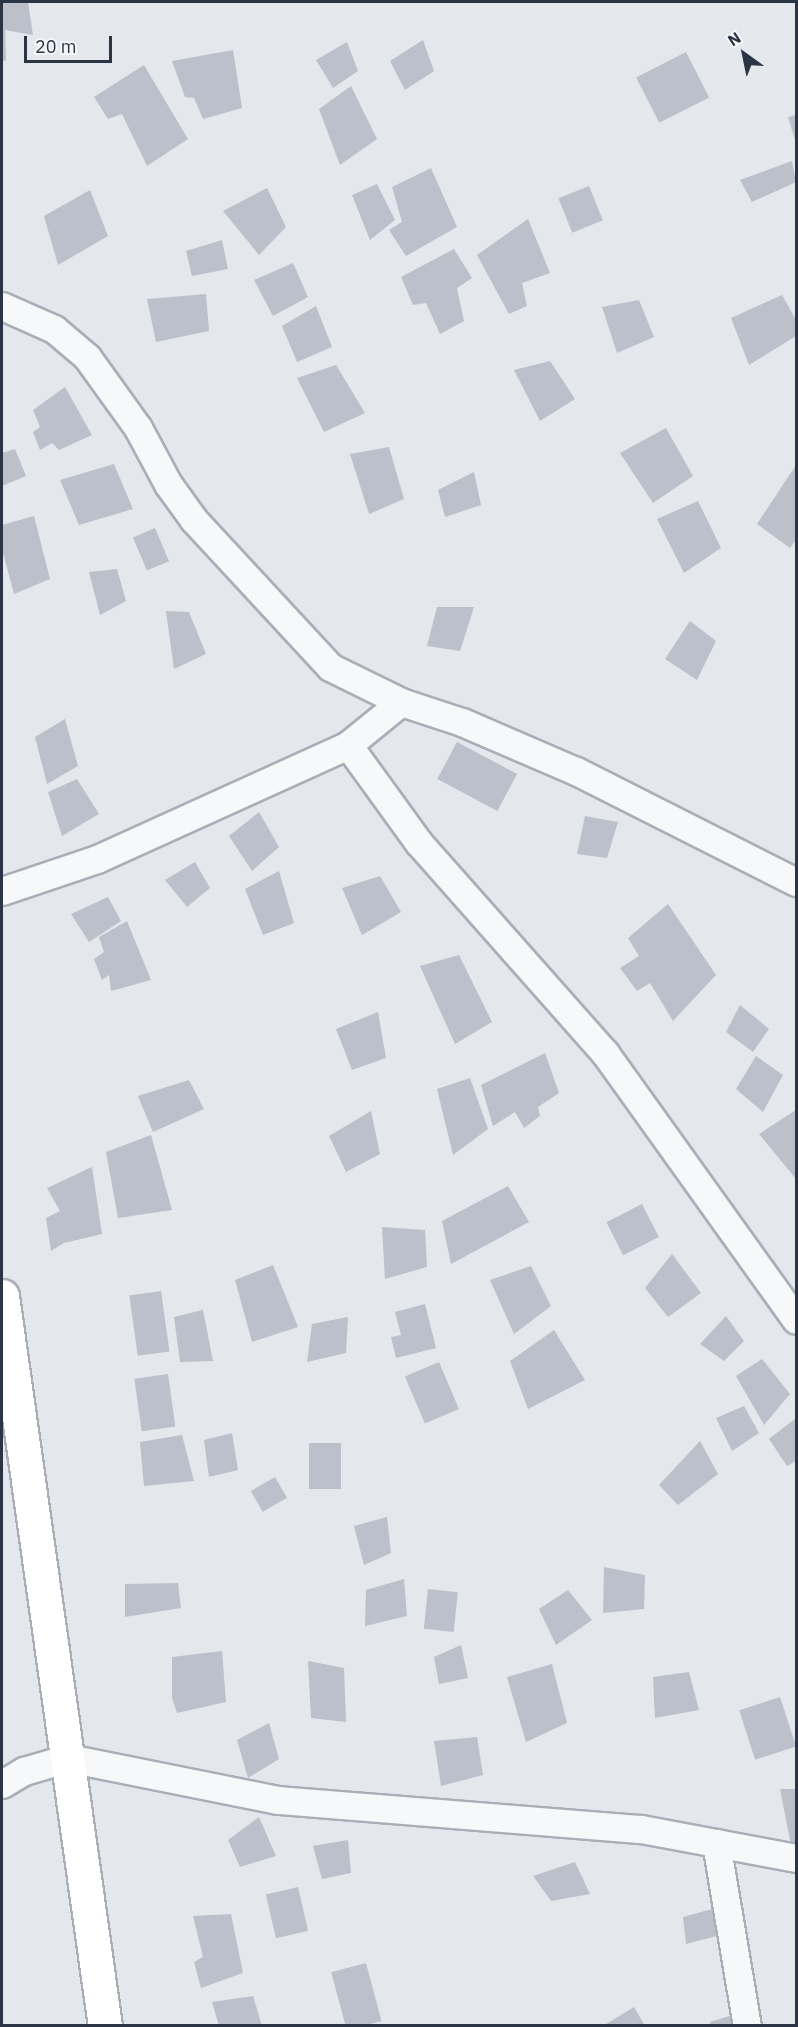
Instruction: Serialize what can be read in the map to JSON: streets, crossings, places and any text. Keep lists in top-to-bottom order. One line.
{"scale_bar":"20 m","north":"top left"}
